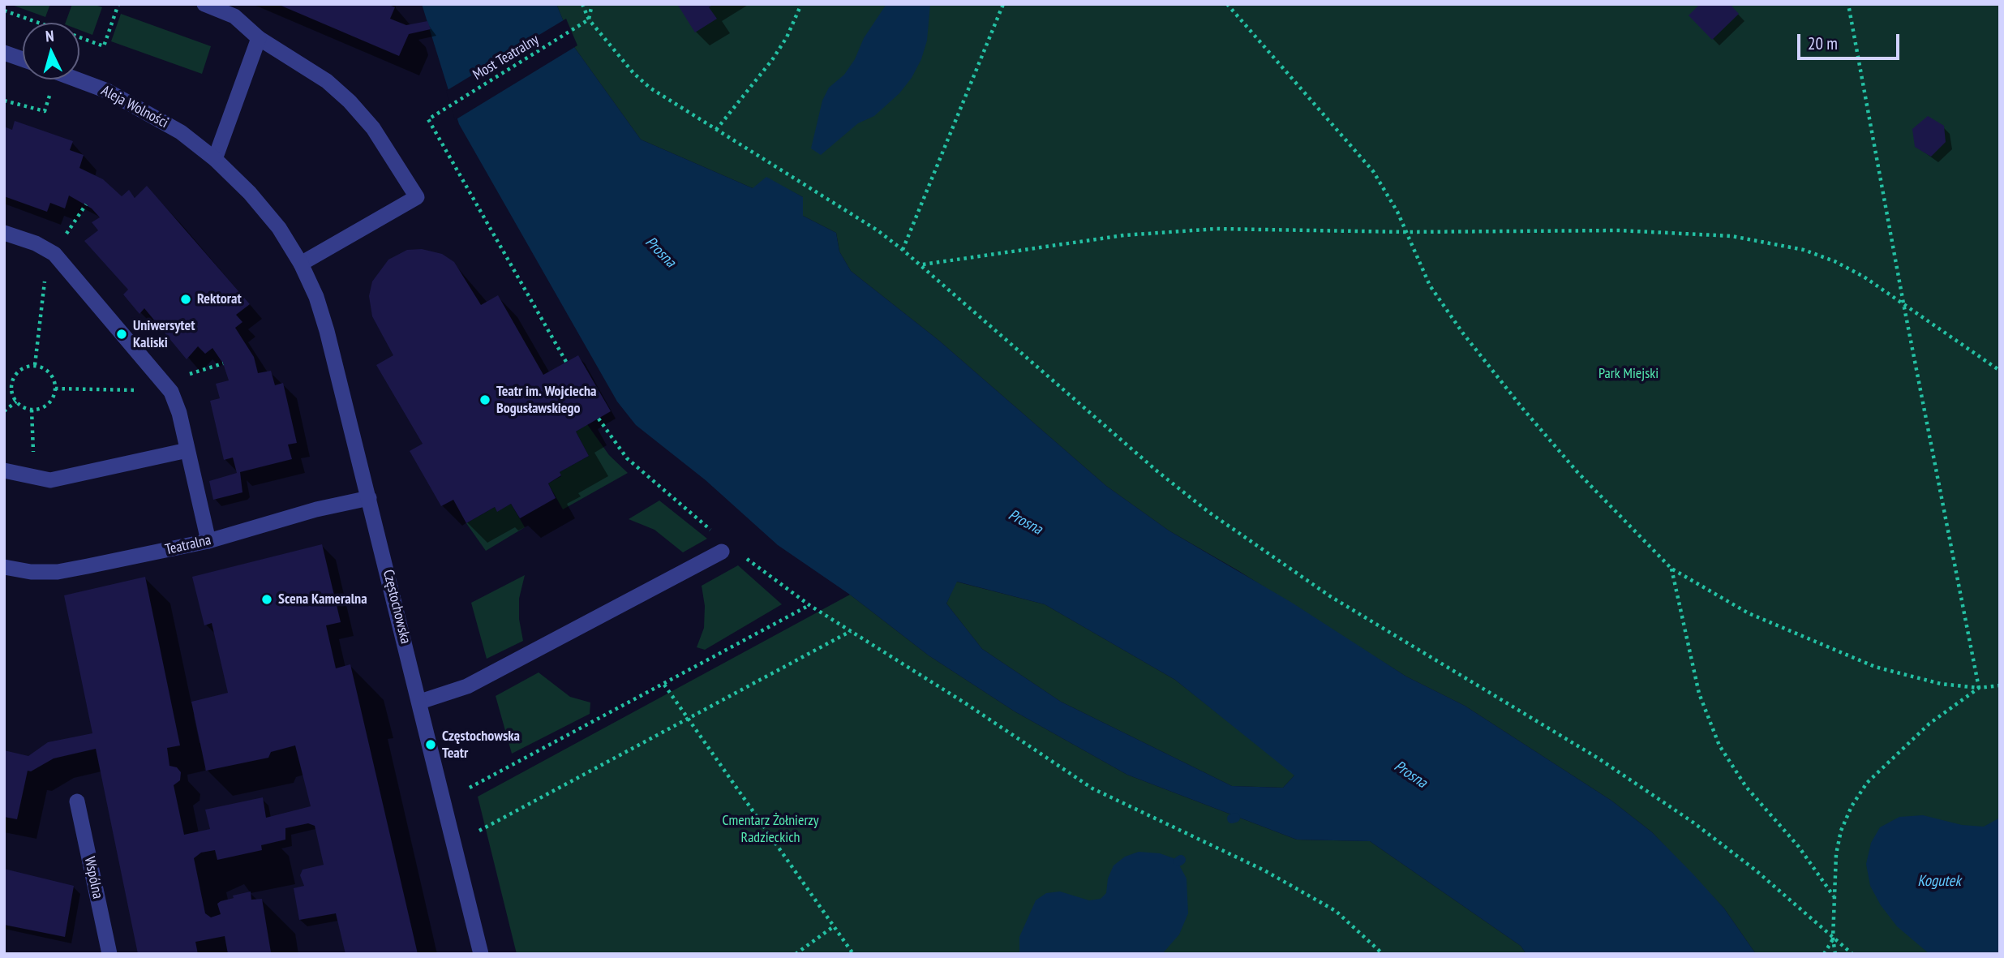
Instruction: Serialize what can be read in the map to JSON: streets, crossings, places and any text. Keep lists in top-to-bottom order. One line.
{"streets":{"street":["Aleja Wolności","Teatralna","Częstochowska","Wspólna"],"path":["Most Teatralny"]},"crossings":[["Aleja Wolności","Częstochowska"],["Teatralna","Częstochowska"]],"water":["Prosna","Kogutek"],"parks":["Park Miejski","Cmentarz Żołnierzy Radzieckich"],"places":["Rektorat","Uniwersytet Kaliski","Teatr im. Wojciecha Bogusławskiego","Scena Kameralna","Częstochowska Teatr"],"scale_bar":"20 m","north":"top"}
